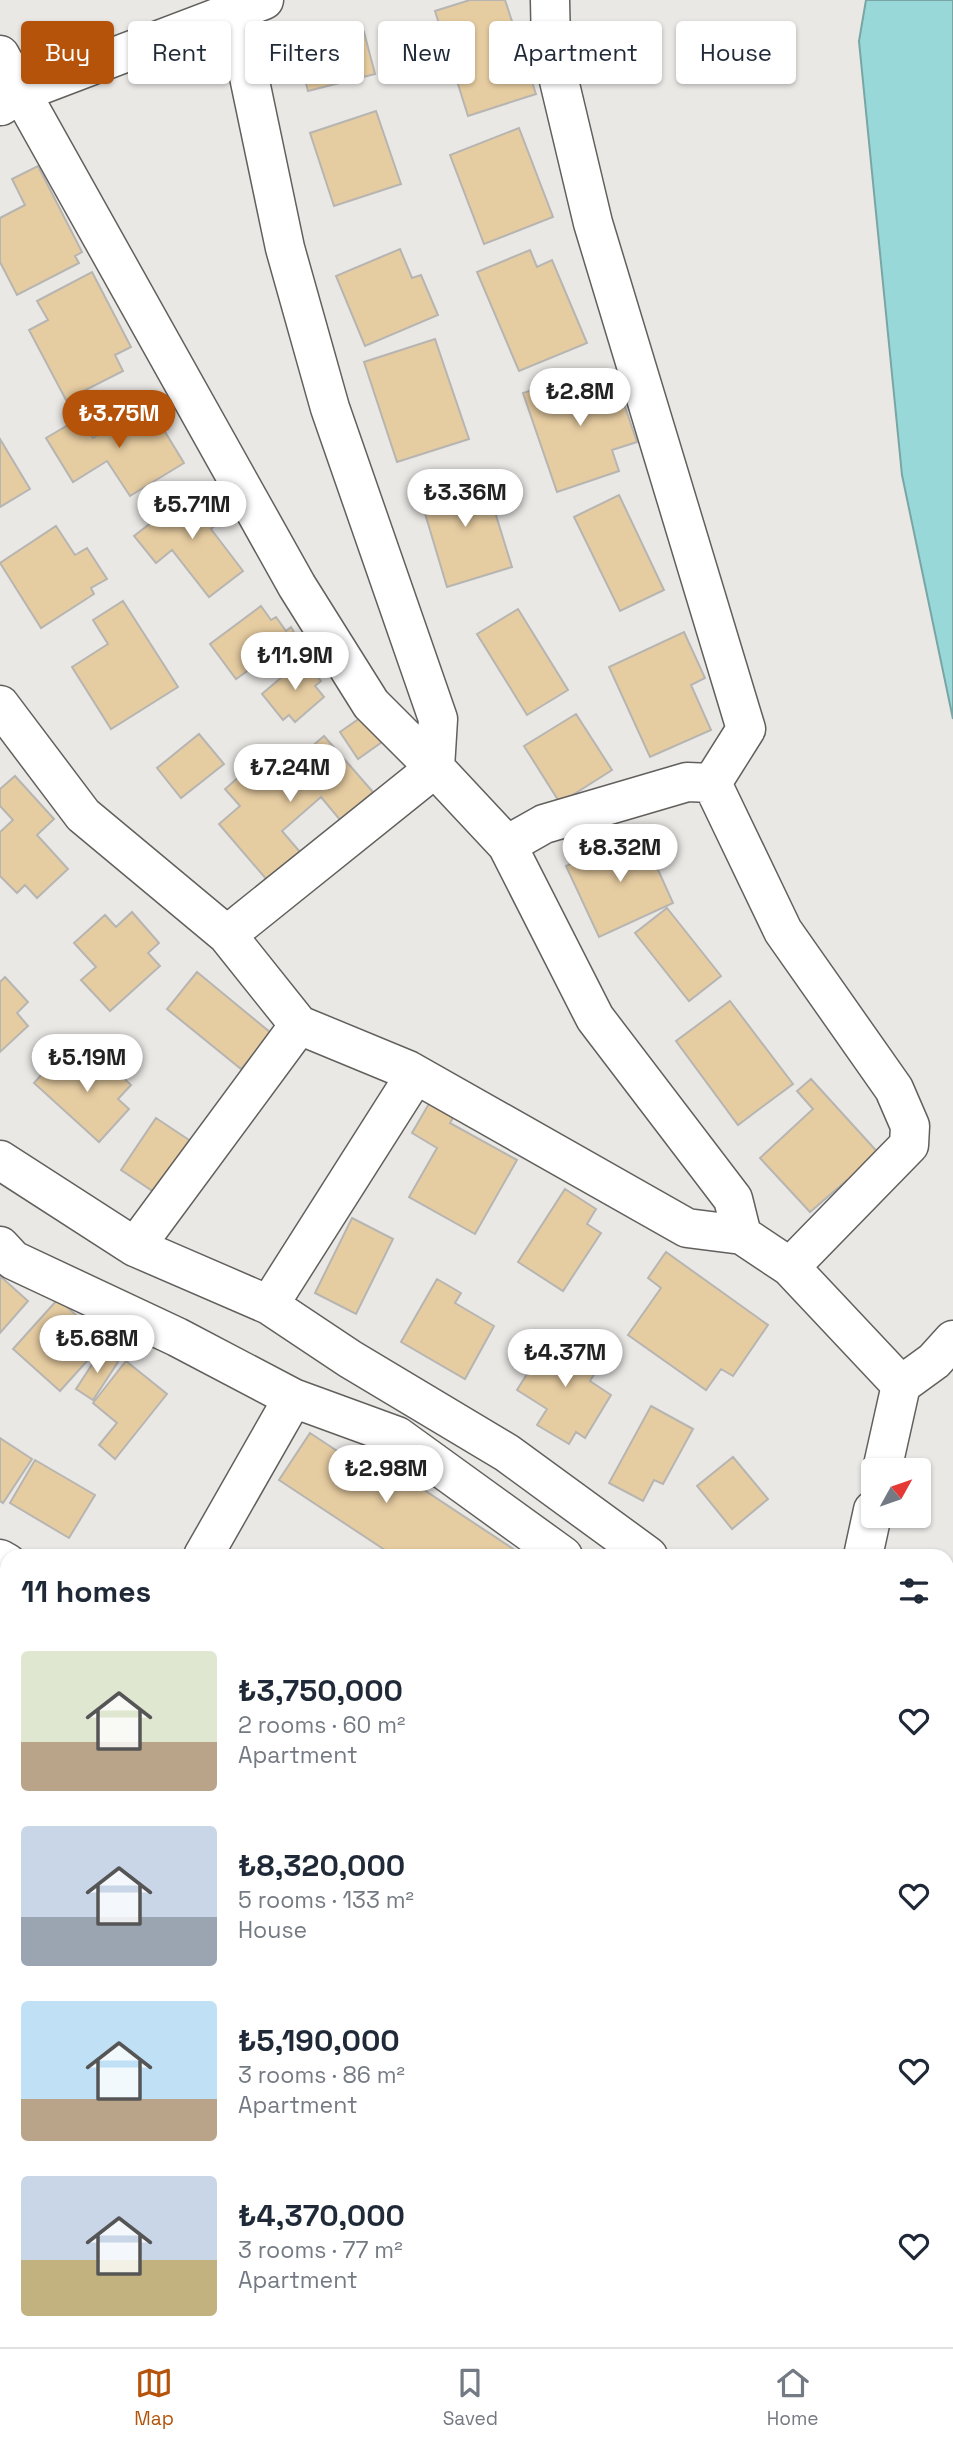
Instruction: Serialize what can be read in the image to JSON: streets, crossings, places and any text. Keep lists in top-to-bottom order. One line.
{"north":"top right","page":{"chip":["Buy","Rent","Filters","New","Apartment","House"],"price":["₺2.8M","₺3.75M","₺3.36M","₺5.71M","₺11.9M","₺7.24M","₺8.32M","₺5.19M","₺5.68M","₺4.37M","₺2.98M"],"heading":"11 homes","list":[{"name":"₺3,750,000","note":"2 rooms · 60 m² · Apartment"},{"name":"₺8,320,000","note":"5 rooms · 133 m² · House"},{"name":"₺5,190,000","note":"3 rooms · 86 m² · Apartment"},{"name":"₺4,370,000","note":"3 rooms · 77 m² · Apartment"}],"tabs":["Map","Saved","Home"]}}
